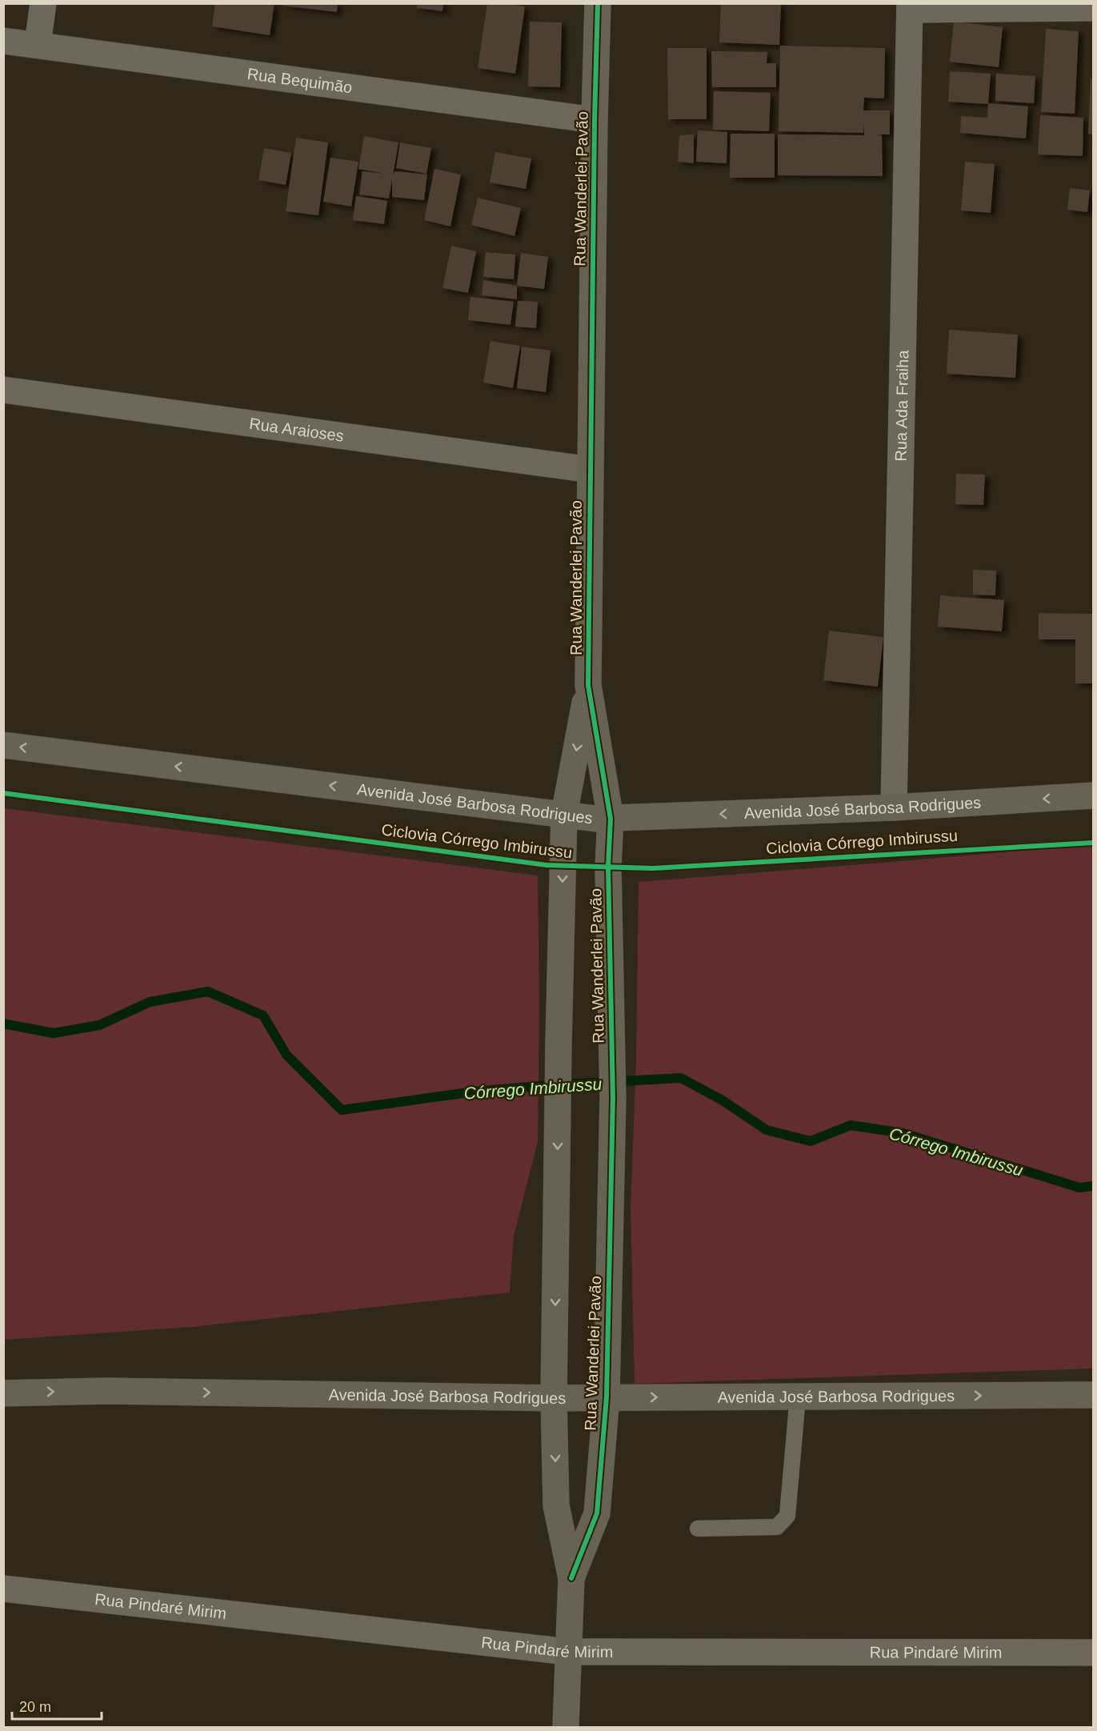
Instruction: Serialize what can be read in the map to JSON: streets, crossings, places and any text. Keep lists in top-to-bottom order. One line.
{"streets":{"street":["Rua Bequimão","Rua Wanderlei Pavão","Rua Ada Fraiha","Rua Araioses","Avenida José Barbosa Rodrigues","Rua Pindaré Mirim"],"cycle path":["Ciclovia Córrego Imbirussu"]},"crossings":[["Rua Bequimão","Rua Wanderlei Pavão"],["Rua Wanderlei Pavão","Rua Araioses"],["Rua Wanderlei Pavão","Avenida José Barbosa Rodrigues"],["Rua Wanderlei Pavão","Rua Pindaré Mirim"],["Rua Ada Fraiha","Avenida José Barbosa Rodrigues"]],"water":["Córrego Imbirussu"],"scale_bar":"20 m"}
